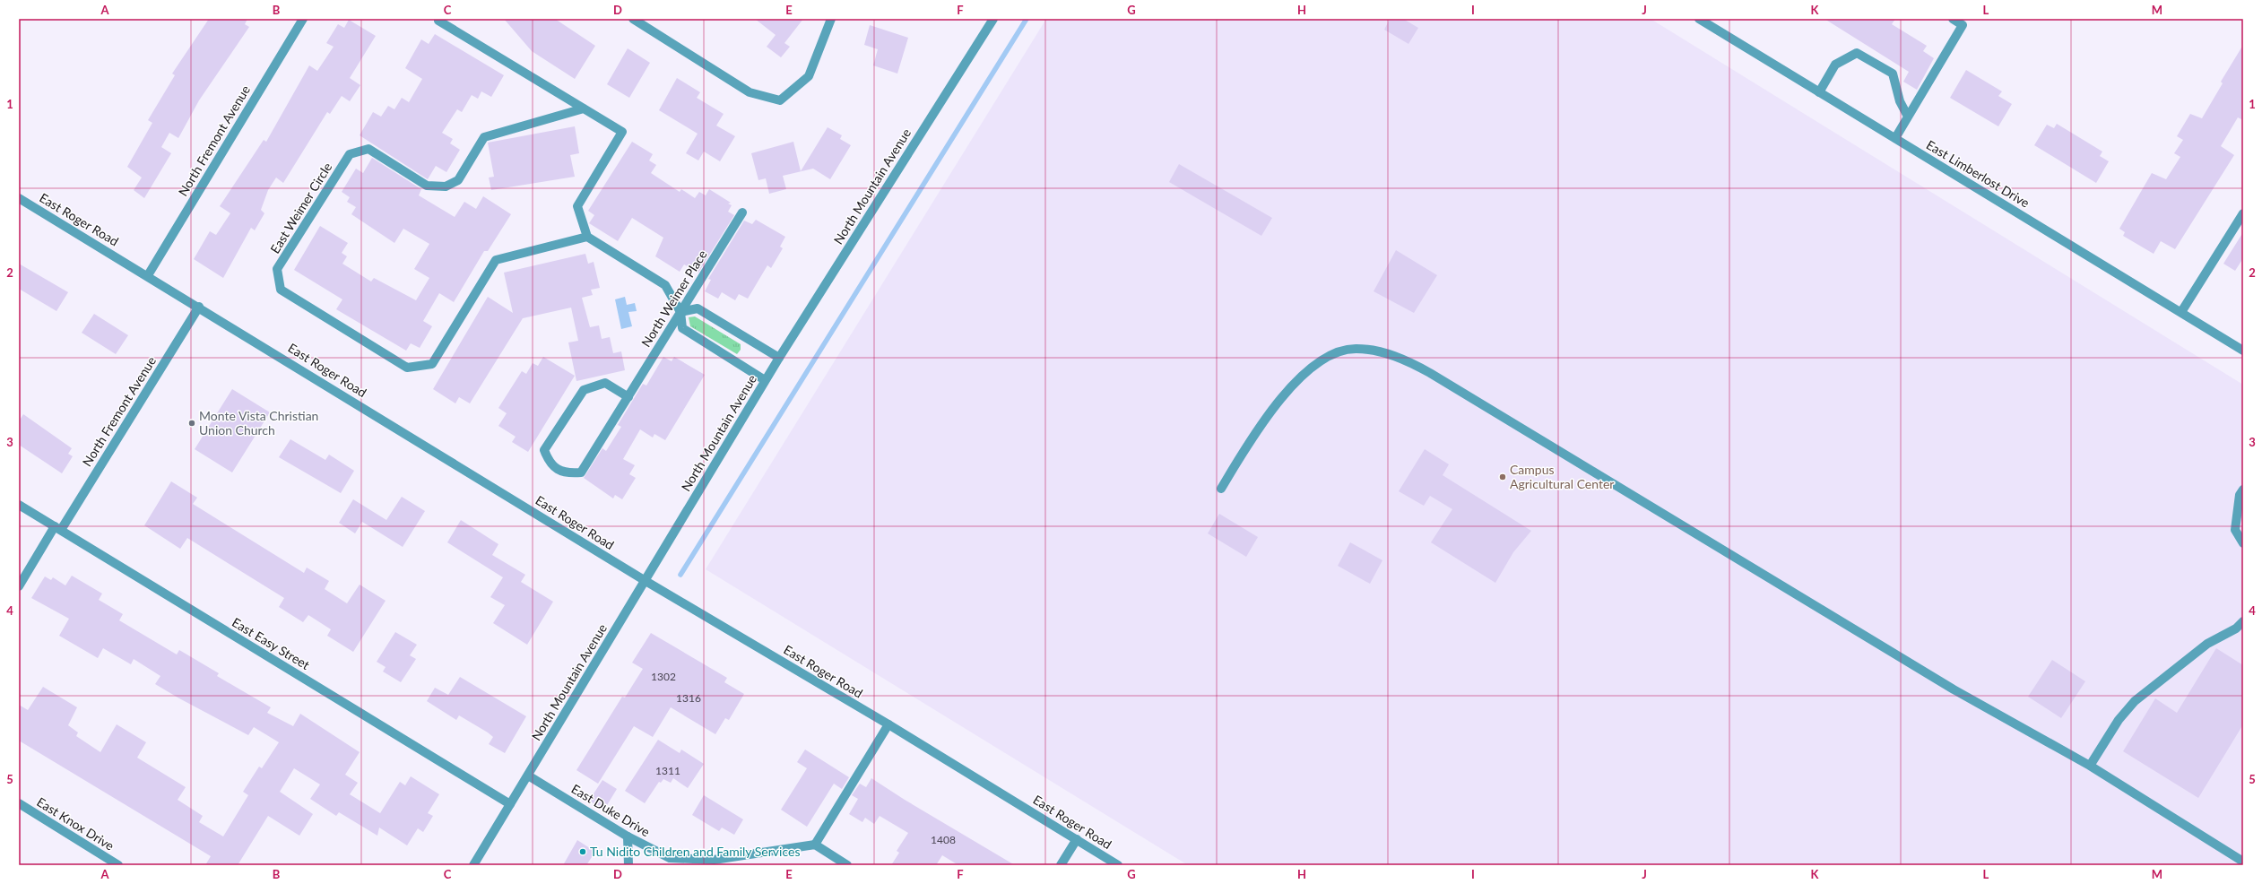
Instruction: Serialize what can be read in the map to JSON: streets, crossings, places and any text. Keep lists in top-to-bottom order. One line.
{"streets":{"street":["North Fremont Avenue","East Limberlost Drive","North Mountain Avenue","East Weimer Circle","East Roger Road","North Weimer Place","East Easy Street","East Duke Drive","East Knox Drive"]},"crossings":[["North Fremont Avenue","East Roger Road"],["North Fremont Avenue","East Easy Street"],["North Mountain Avenue","East Roger Road"],["North Mountain Avenue","East Easy Street"],["North Mountain Avenue","East Duke Drive"]],"places":["Monte Vista Christian Union Church","Campus Agricultural Center","Tu Nidito Children and Family Services"],"house_numbers":["1302","1316","1311","1408"],"grid":{"columns":["A","B","C","D","E","F","G","H","I","J","K","L","M"],"rows":["1","2","3","4","5"]}}
